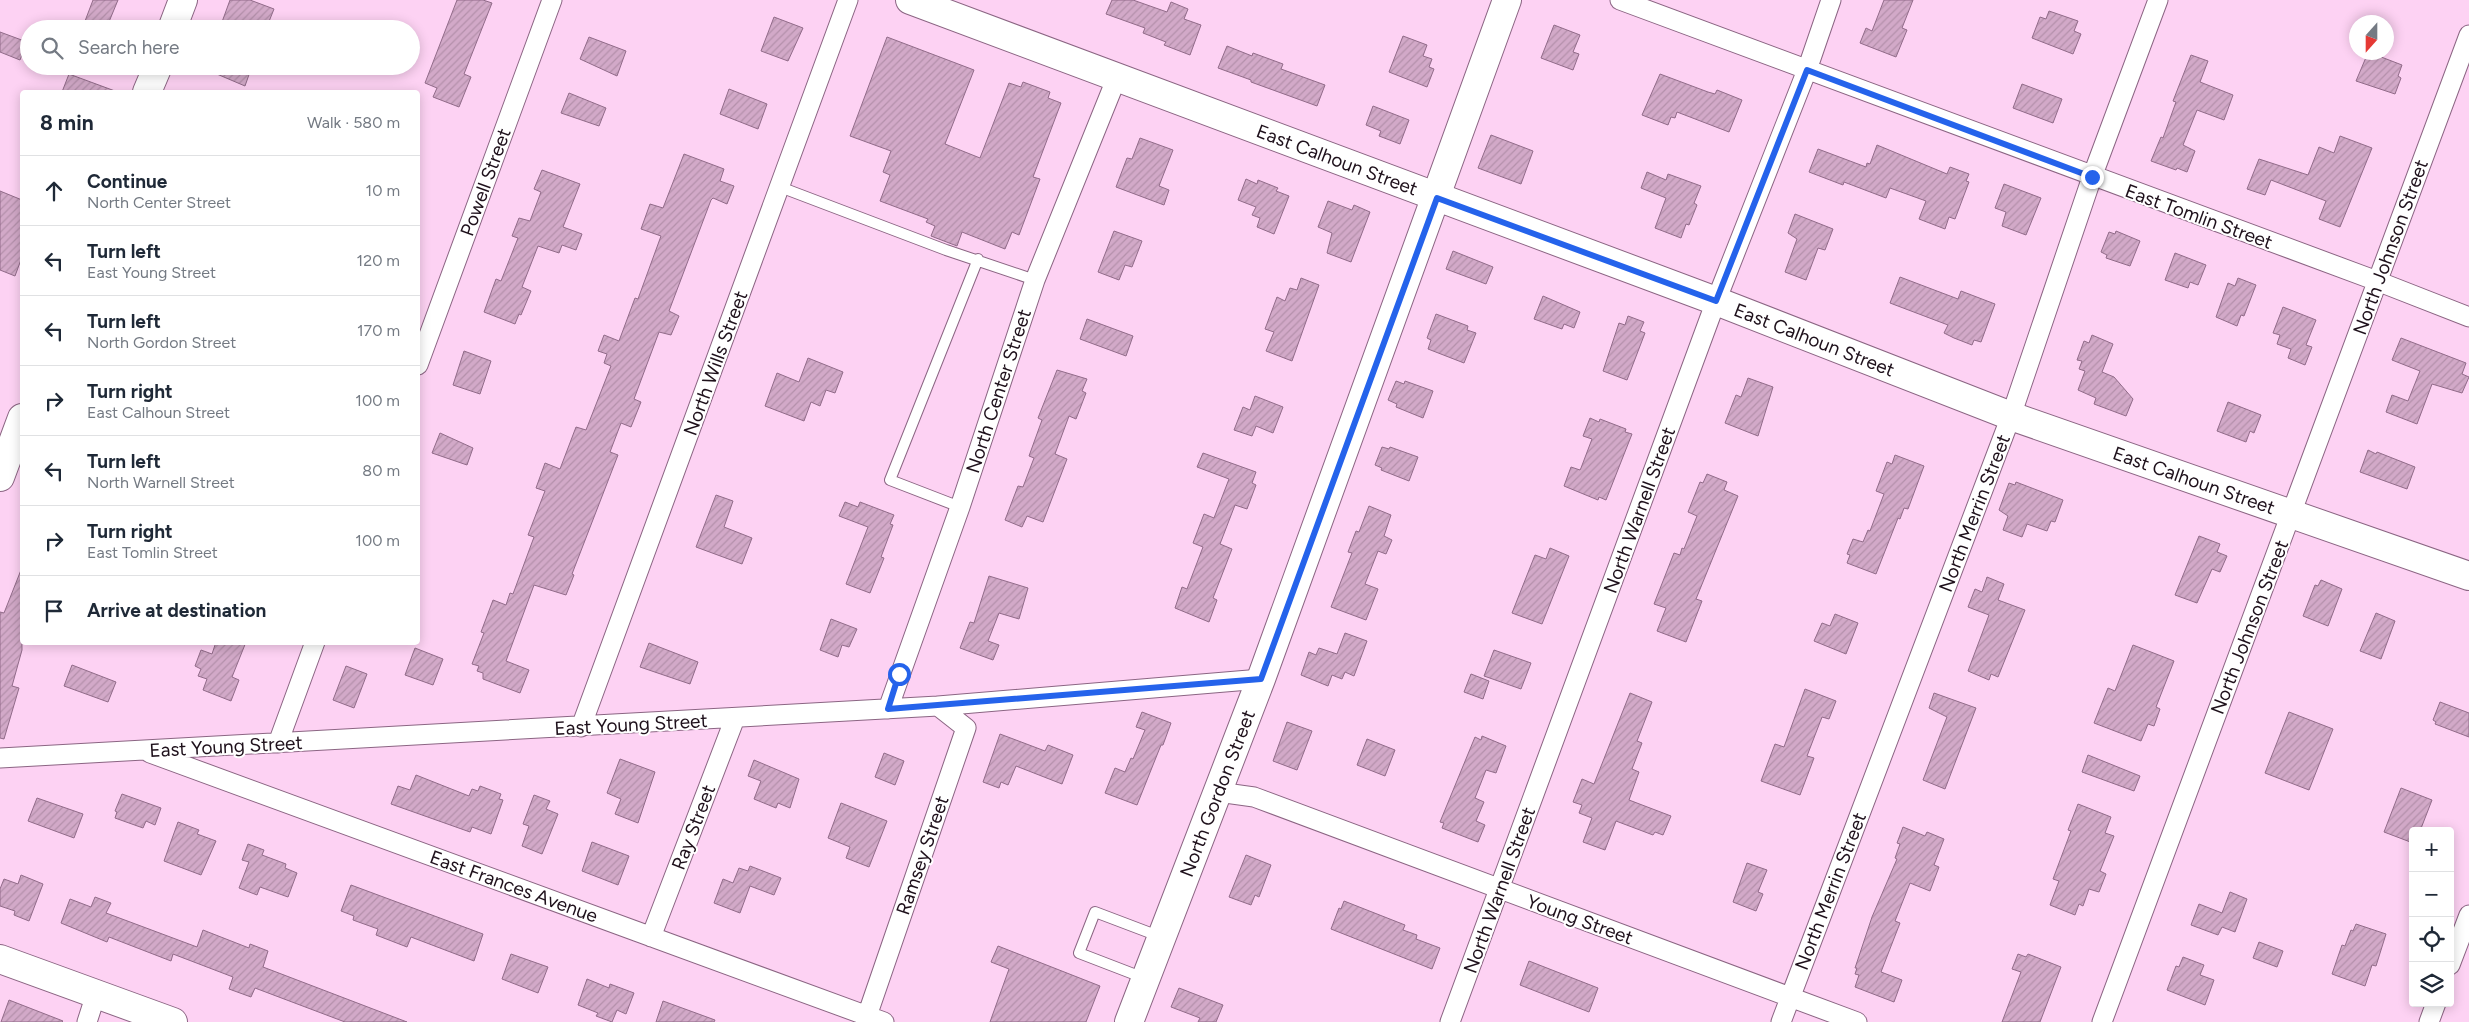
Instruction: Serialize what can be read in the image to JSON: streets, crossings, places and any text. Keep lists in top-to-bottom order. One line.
{"streets":{"street":["East Calhoun Street","Powell Street","East Tomlin Street","North Johnson Street","North Wills Street","North Center Street","North Warnell Street","North Merrin Street","East Young Street","North Gordon Street","Ray Street","Ramsey Street","East Frances Avenue","Young Street"]},"crossings":[["East Calhoun Street","North Johnson Street"],["East Calhoun Street","North Center Street"],["East Calhoun Street","North Warnell Street"],["East Calhoun Street","North Merrin Street"],["East Calhoun Street","North Gordon Street"],["East Tomlin Street","North Johnson Street"],["East Tomlin Street","North Warnell Street"],["East Tomlin Street","North Merrin Street"],["North Wills Street","East Young Street"],["North Center Street","East Young Street"],["North Warnell Street","Young Street"],["North Merrin Street","Young Street"],["East Young Street","North Gordon Street"],["East Young Street","Ray Street"],["East Young Street","Ramsey Street"],["East Young Street","East Frances Avenue"],["North Gordon Street","Young Street"],["Ray Street","East Frances Avenue"],["Ramsey Street","East Frances Avenue"]],"north":"bottom","page":{"search":"Search here","heading":["8 min","Walk · 580 m"],"list":[["Continue","North Center Street","10 m"],["Turn left","East Young Street","120 m"],["Turn left","North Gordon Street","170 m"],["Turn right","East Calhoun Street","100 m"],["Turn left","North Warnell Street","80 m"],["Turn right","East Tomlin Street","100 m"],"Arrive at destination"],"map_buttons":["+","−"]}}
